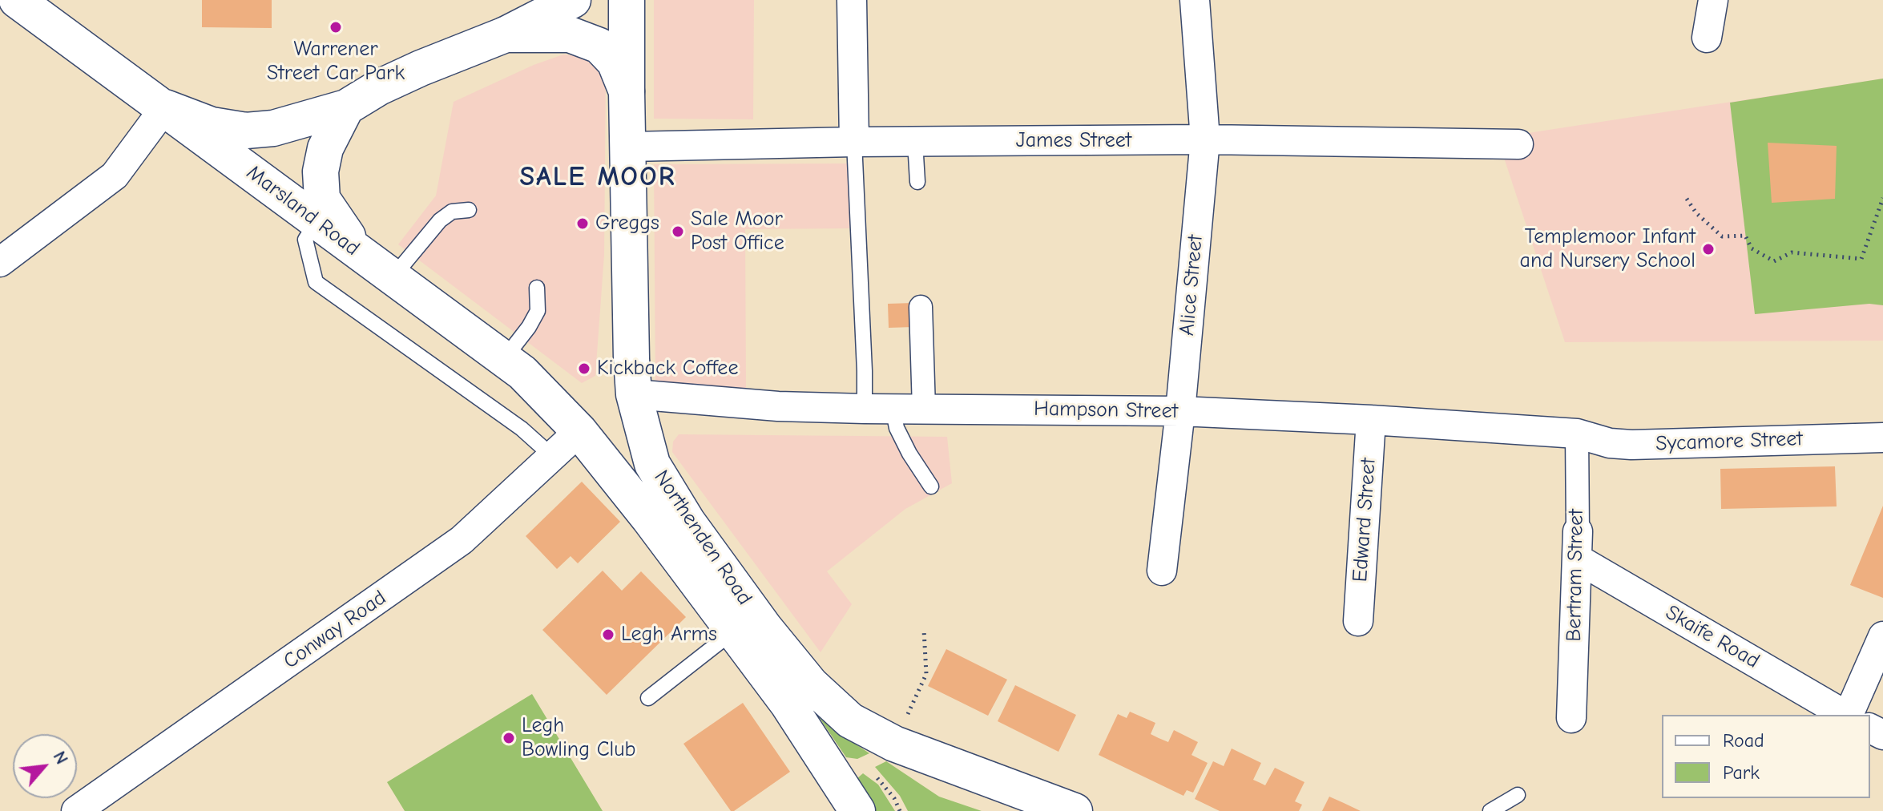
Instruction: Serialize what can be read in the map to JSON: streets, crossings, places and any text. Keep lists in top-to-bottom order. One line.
{"streets":{"main road":["Marsland Road","Northenden Road"],"street":["James Street","Alice Street","Hampson Street","Sycamore Street","Edward Street","Bertram Street","Conway Road","Skaife Road"]},"crossings":[["James Street","Alice Street"],["James Street","Northenden Road"],["Marsland Road","Northenden Road"],["Marsland Road","Conway Road"],["Alice Street","Hampson Street"],["Hampson Street","Sycamore Street"],["Hampson Street","Edward Street"],["Hampson Street","Northenden Road"],["Hampson Street","Bertram Street"],["Sycamore Street","Bertram Street"],["Northenden Road","Conway Road"],["Bertram Street","Skaife Road"]],"districts":["SALE MOOR"],"places":["Warrener Street Car Park","Greggs","Sale Moor Post Office","Templemoor Infant and Nursery School","Kickback Coffee","Legh Arms","Legh Bowling Club"],"legend":["Road","Park"],"north":"top right"}
